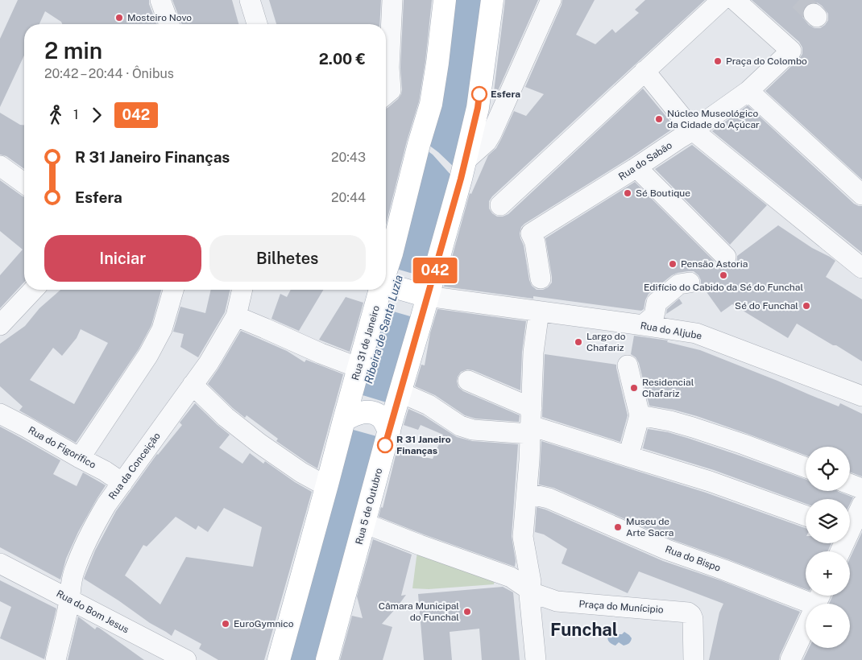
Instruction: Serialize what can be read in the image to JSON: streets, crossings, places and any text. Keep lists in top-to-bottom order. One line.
{"streets":{"main road":["Rua 31 de Janeiro","Rua 5 de Outubro"],"street":["Rua do Sabão","Rua do Aljube","Rua do Figorífico","Rua da Conceição","Rua do Bispo","Praça do Munícipio","Rua do Bom Jesus"]},"crossings":[["Rua do Aljube","Rua 5 de Outubro"],["Rua do Figorífico","Rua da Conceição"],["Rua da Conceição","Rua do Bom Jesus"],["Rua 5 de Outubro","Praça do Munícipio"]],"districts":["Funchal"],"water":["Ribeira de Santa Luzia"],"places":["Mosteiro Novo","Praça do Colombo","Esfera","Núcleo Museológico da Cidade do Açúcar","Sé Boutique","Pensão Astoria","Edifício do Cabido da Sé do Funchal","Sé do Funchal","Largo do Chafariz","Residencial Chafariz","R 31 Janeiro Finanças","Museu de Arte Sacra","Câmara Municipal do Funchal","EuroGymnico"],"lines":["bus line 042"],"page":{"on_map":"042","heading":["2 min","20:42 – 20:44 · Ônibus","2.00 €"],"legs":["1","042"],"list":[{"name":"R 31 Janeiro Finanças","value":"20:43"},{"name":"Esfera","value":"20:44"}],"buttons":["Iniciar","Bilhetes"],"map_buttons":["+","−"]}}
